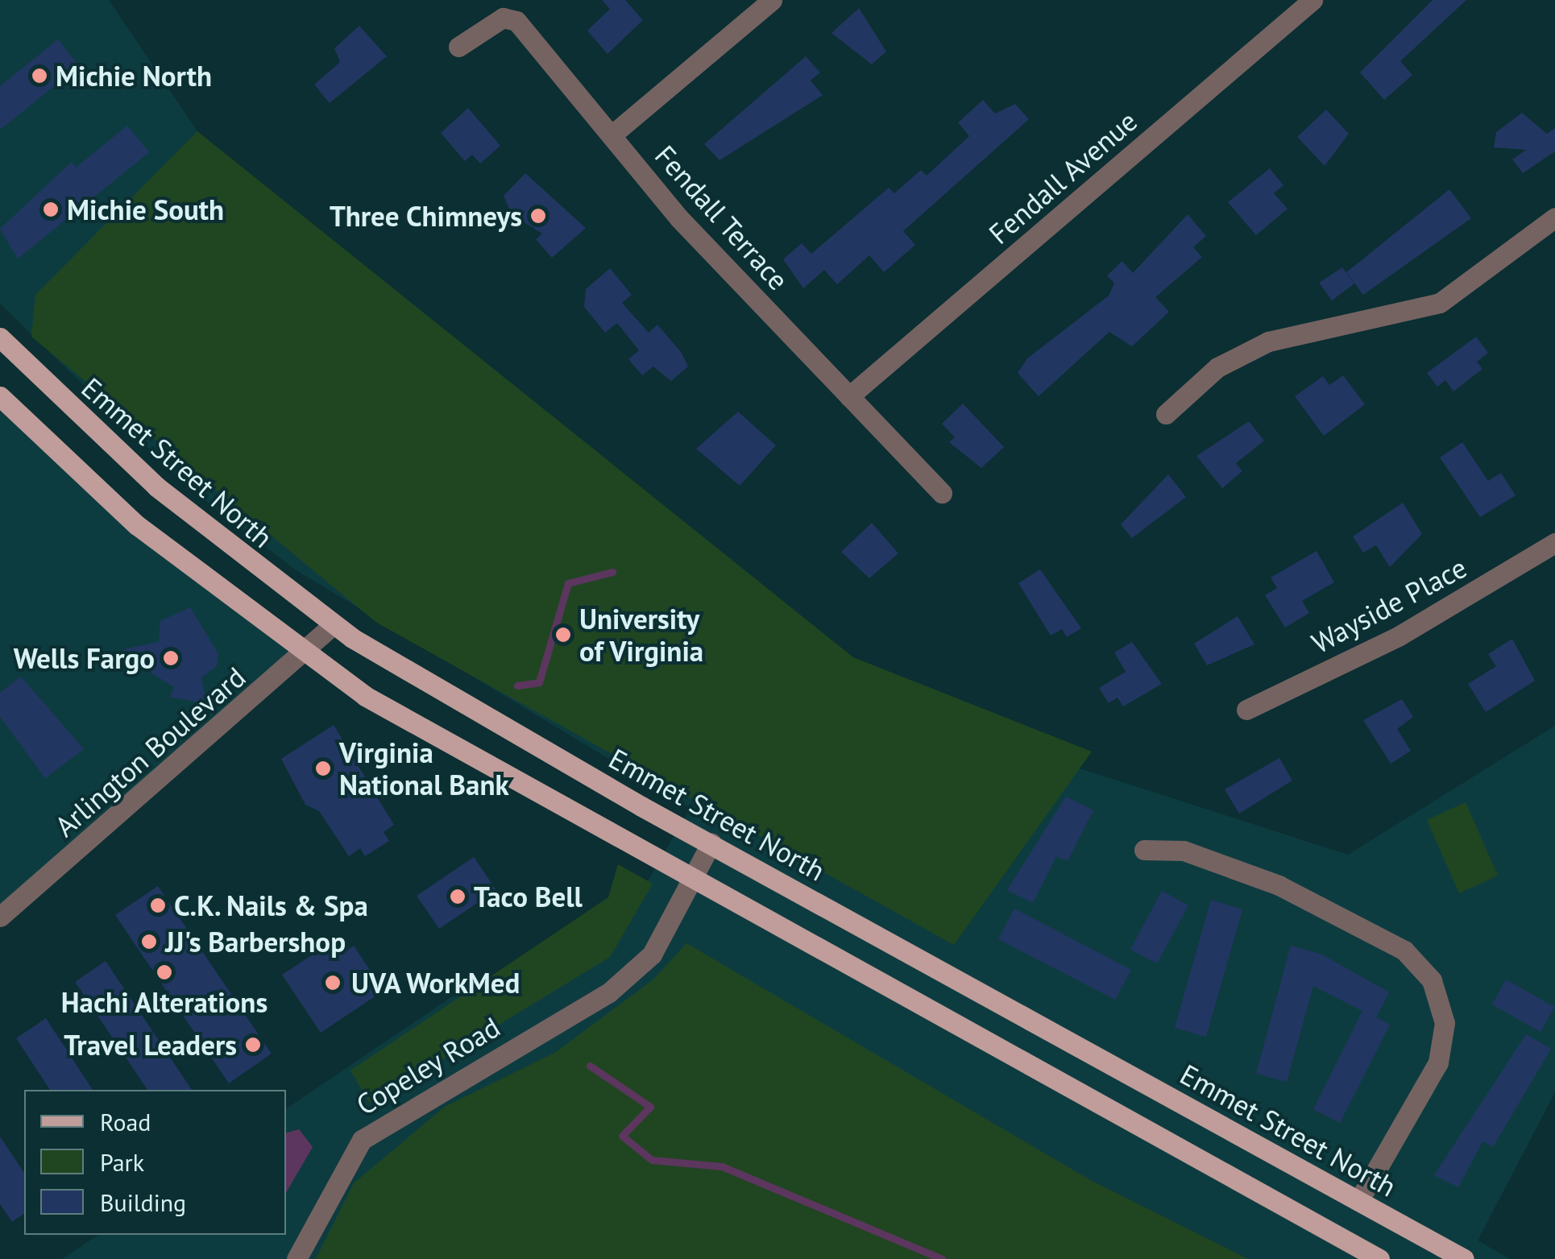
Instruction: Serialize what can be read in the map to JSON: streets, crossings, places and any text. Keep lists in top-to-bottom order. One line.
{"streets":{"main road":["Emmet Street North"],"street":["Fendall Avenue","Fendall Terrace","Wayside Place","Arlington Boulevard","Copeley Road"]},"crossings":[["Fendall Avenue","Fendall Terrace"],["Emmet Street North","Arlington Boulevard"],["Emmet Street North","Copeley Road"]],"places":["Michie North","Michie South","Three Chimneys","University of Virginia","Wells Fargo","Virginia National Bank","Taco Bell","C.K. Nails & Spa","JJ's Barbershop","Hachi Alterations","UVA WorkMed","Travel Leaders"],"legend":["Road","Park","Building"]}
